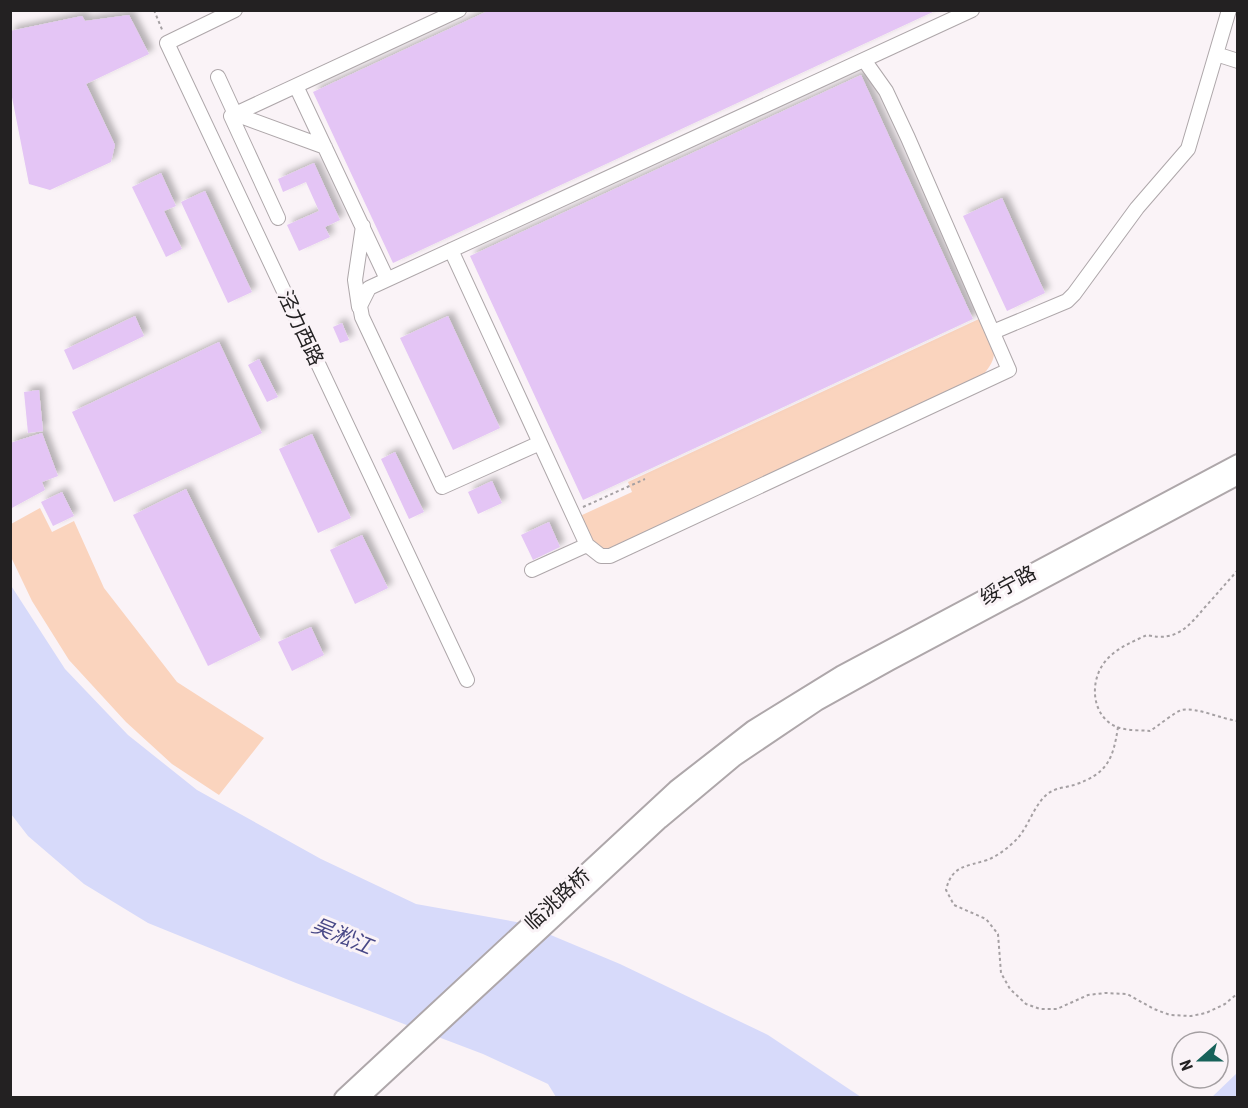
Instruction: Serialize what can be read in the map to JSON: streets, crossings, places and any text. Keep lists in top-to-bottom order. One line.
{"streets":{"main road":["绥宁路","临洮路桥"],"street":["泾力西路"]},"crossings":[["绥宁路","临洮路桥"]],"water":["吴淞江"],"north":"left"}
